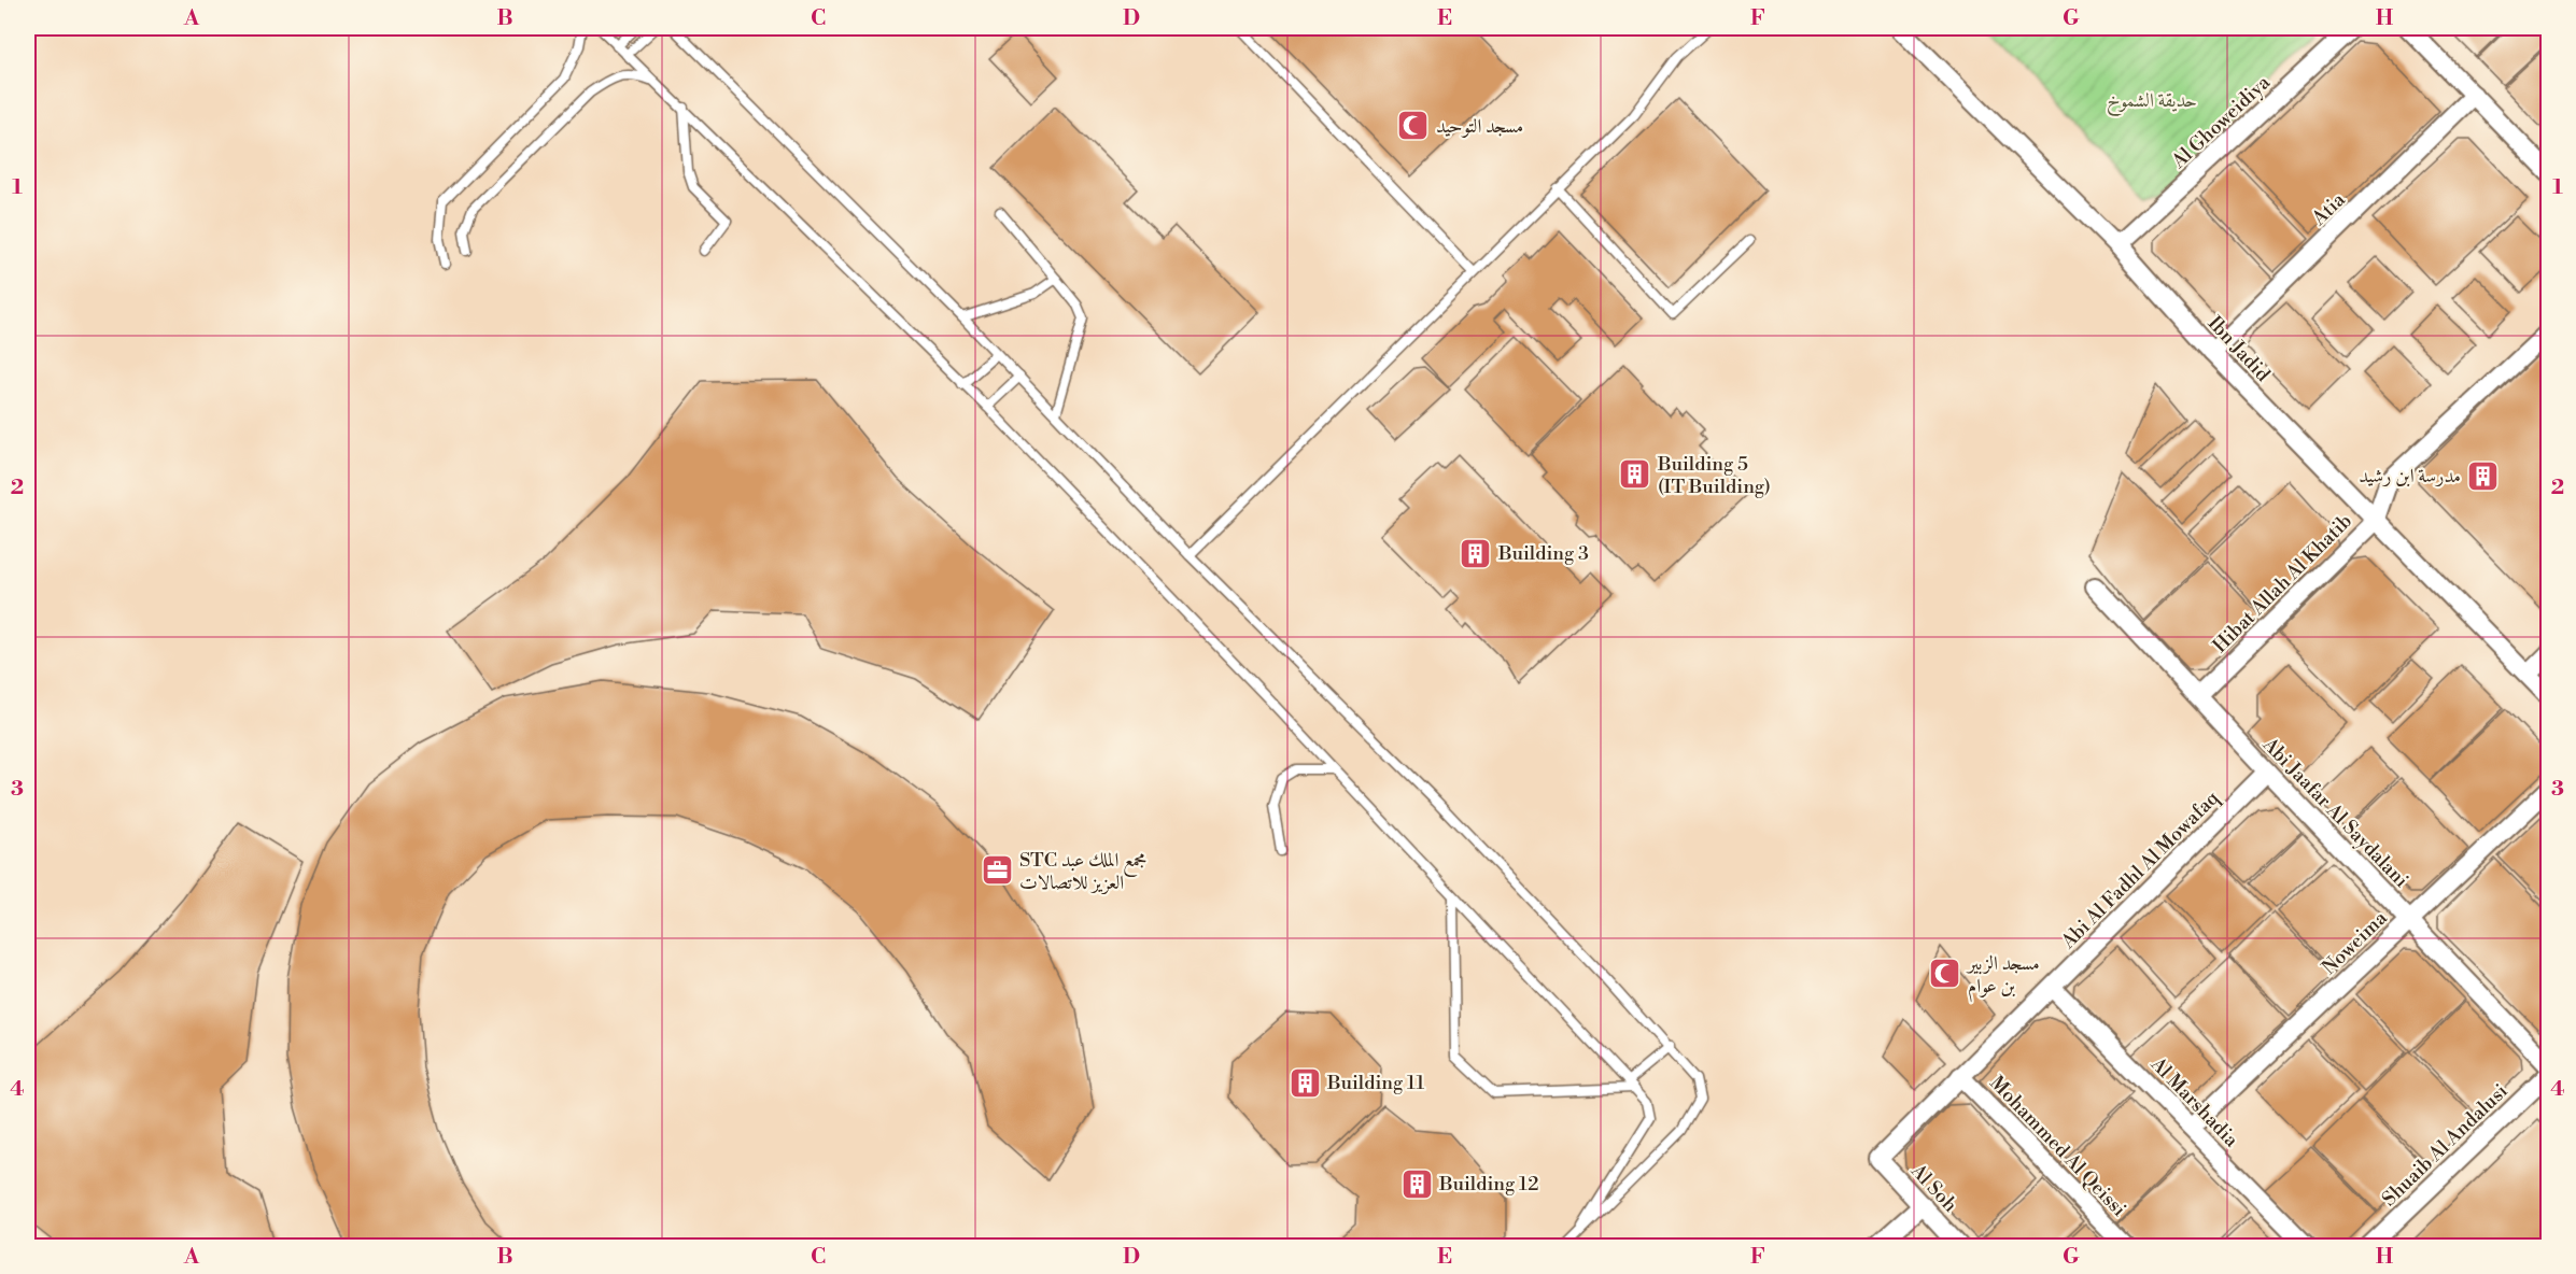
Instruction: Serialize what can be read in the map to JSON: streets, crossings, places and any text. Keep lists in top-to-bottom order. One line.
{"streets":{"street":["Al Ghoweidiya","Atia","Ibn Jadid","Hibat Allah Al Khatib","Abi Jaafar Al Saydalani","Abi Al Fadhl Al Mowafaq","Noweima","Al Marshadia","Shuaib Al Andalusi","Mohammed Al Qeissi","Al Soh"]},"crossings":[["Al Ghoweidiya","Ibn Jadid"],["Atia","Ibn Jadid"],["Ibn Jadid","Hibat Allah Al Khatib"],["Hibat Allah Al Khatib","Abi Jaafar Al Saydalani"],["Abi Jaafar Al Saydalani","Abi Al Fadhl Al Mowafaq"],["Abi Jaafar Al Saydalani","Noweima"],["Abi Al Fadhl Al Mowafaq","Al Marshadia"],["Abi Al Fadhl Al Mowafaq","Mohammed Al Qeissi"],["Abi Al Fadhl Al Mowafaq","Al Soh"],["Noweima","Al Marshadia"]],"parks":["حديقة الشموخ"],"places":{"mosque":["مسجد التوحيد","مسجد الزبير بن عوام"],"building":["Building 5 (IT Building)","مدرسة ابن رشيد","Building 3","Building 11","Building 12"],"office":["STC مجمع الملك عبد العزيز للاتصالات"]},"grid":{"columns":["A","B","C","D","E","F","G","H"],"rows":["1","2","3","4"]}}
